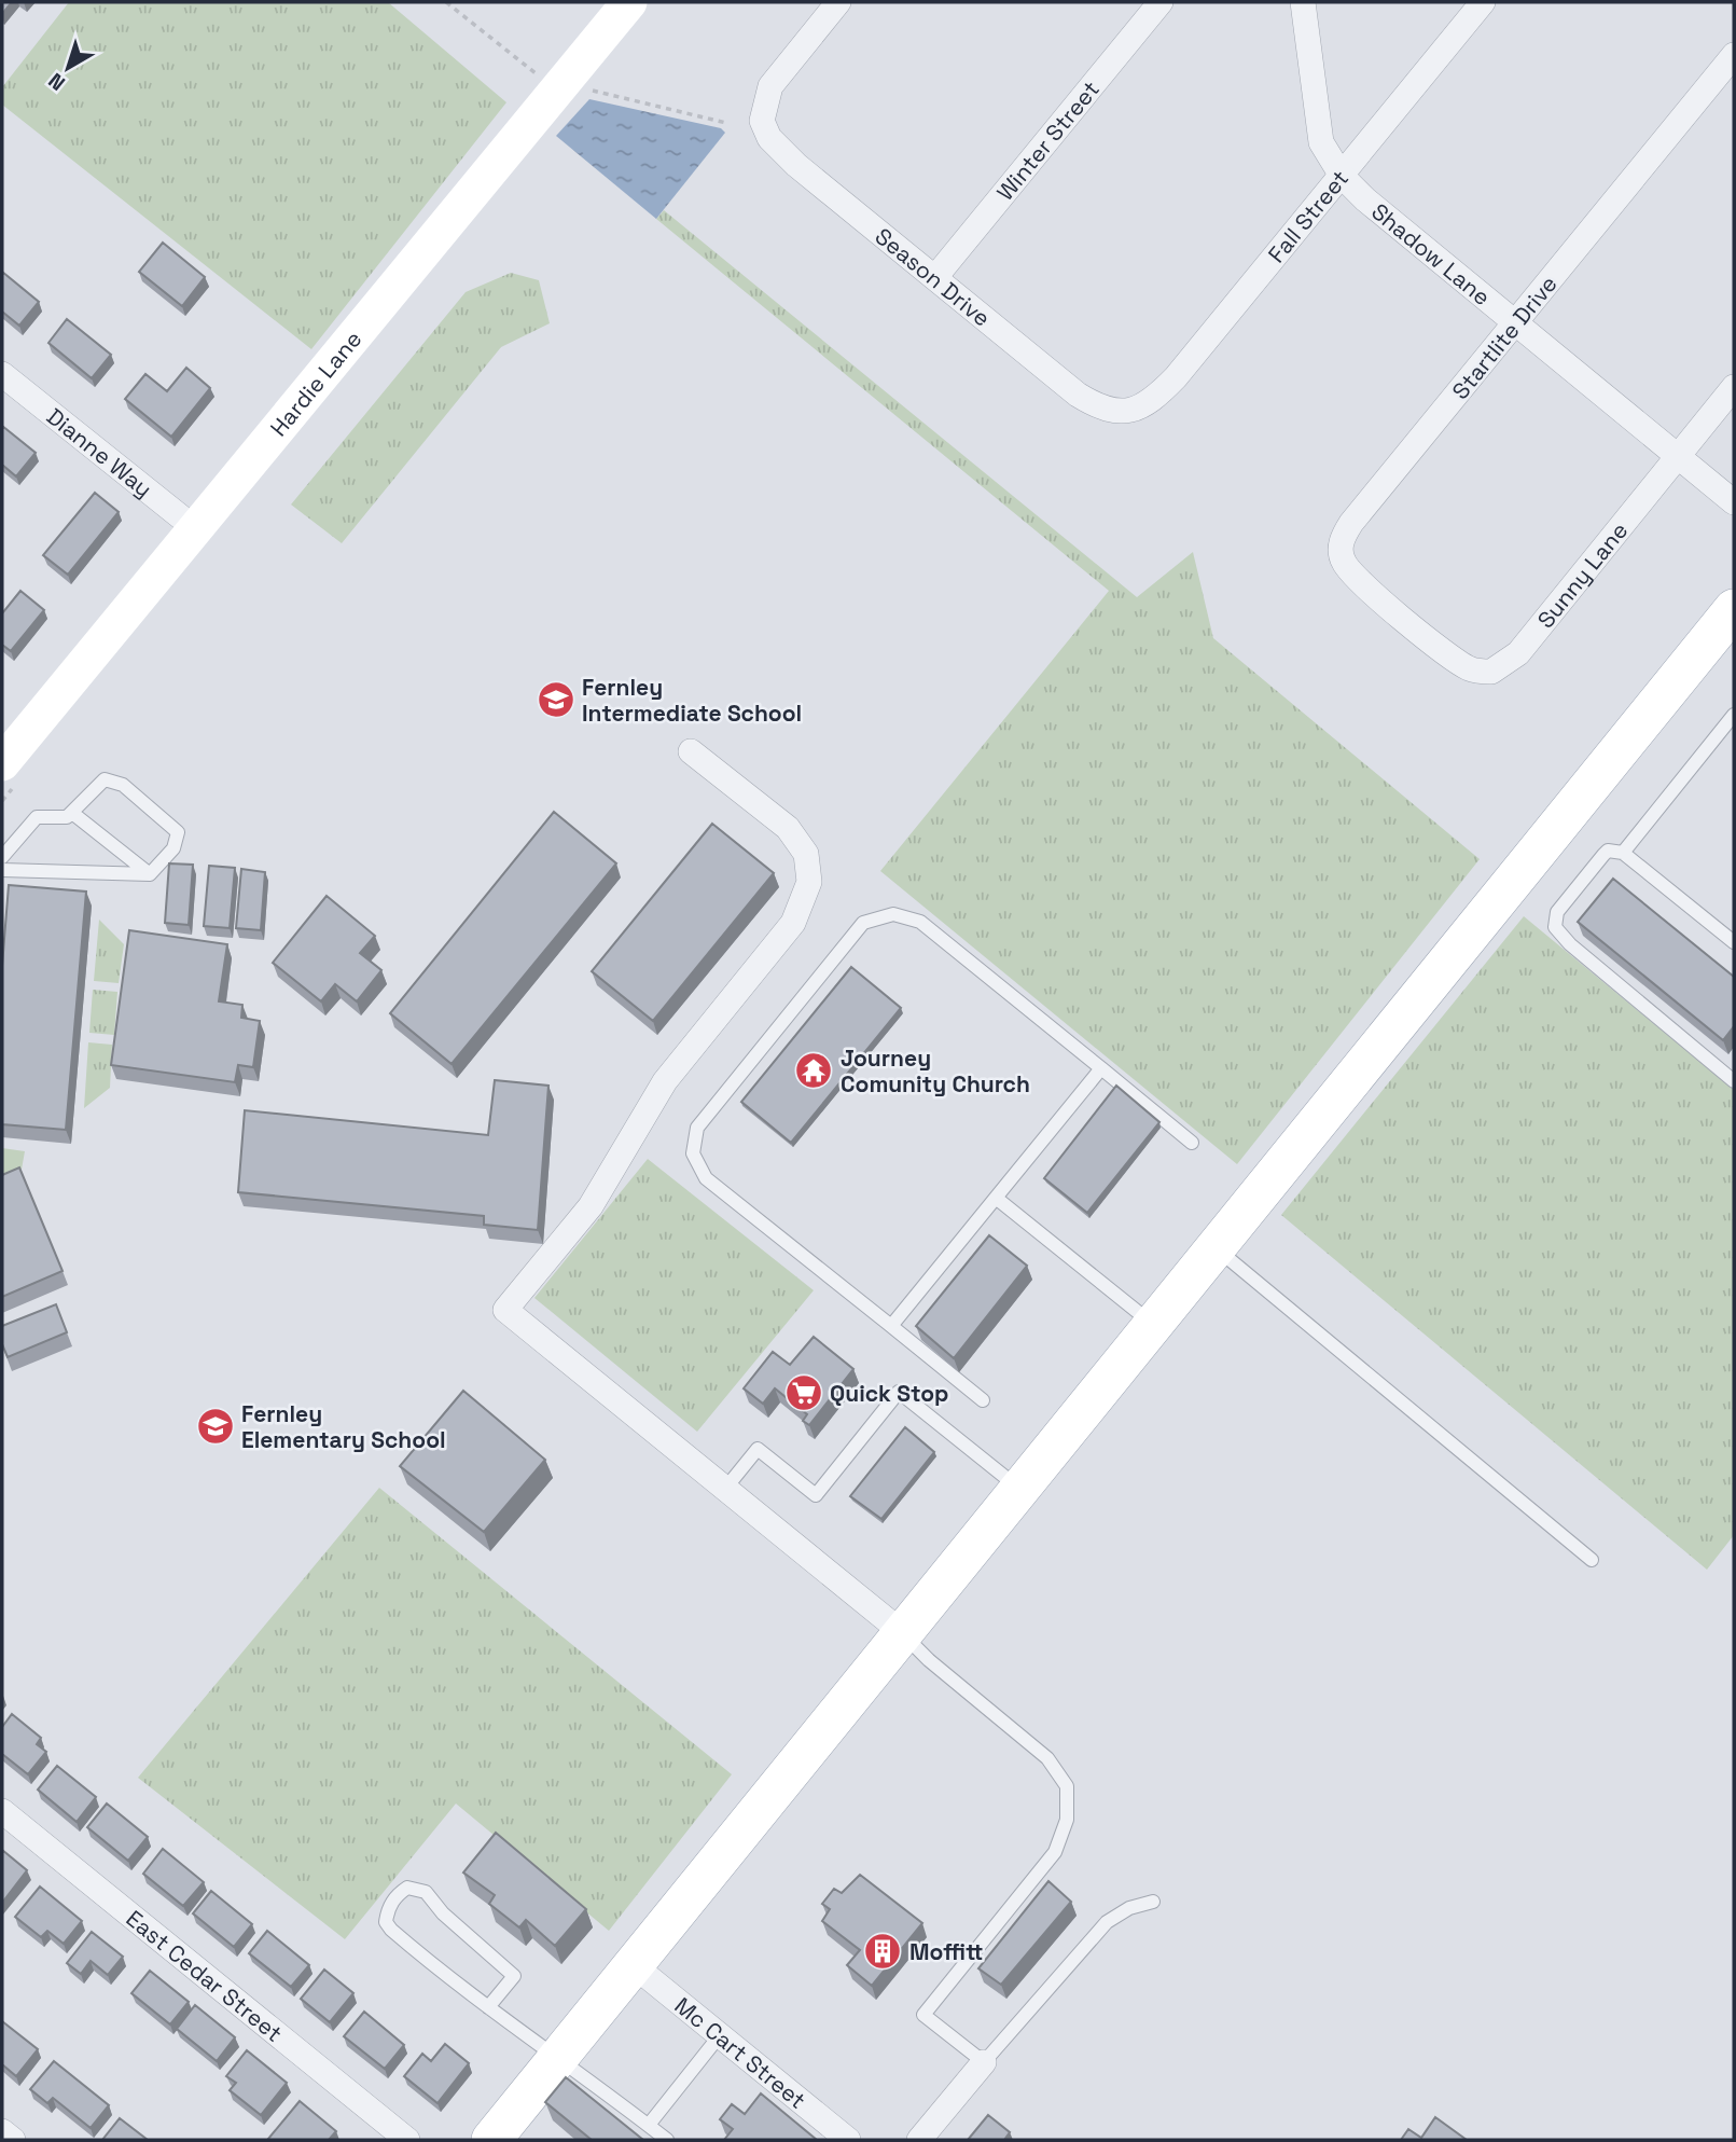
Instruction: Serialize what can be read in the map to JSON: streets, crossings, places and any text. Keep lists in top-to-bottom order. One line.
{"streets":{"street":["Winter Street","Fall Street","Shadow Lane","Season Drive","Startlite Drive","Hardie Lane","Dianne Way","Sunny Lane","East Cedar Street","Mc Cart Street"]},"crossings":[["Winter Street","Season Drive"],["Fall Street","Shadow Lane"],["Fall Street","Season Drive"],["Shadow Lane","Startlite Drive"],["Shadow Lane","Sunny Lane"],["Startlite Drive","Sunny Lane"],["Hardie Lane","Dianne Way"]],"places":{"school or university":["Fernley Intermediate School","Fernley Elementary School"],"temple":["Journey Comunity Church"],"supermarket":["Quick Stop"],"building":["Moffitt"]},"north":"bottom left"}
